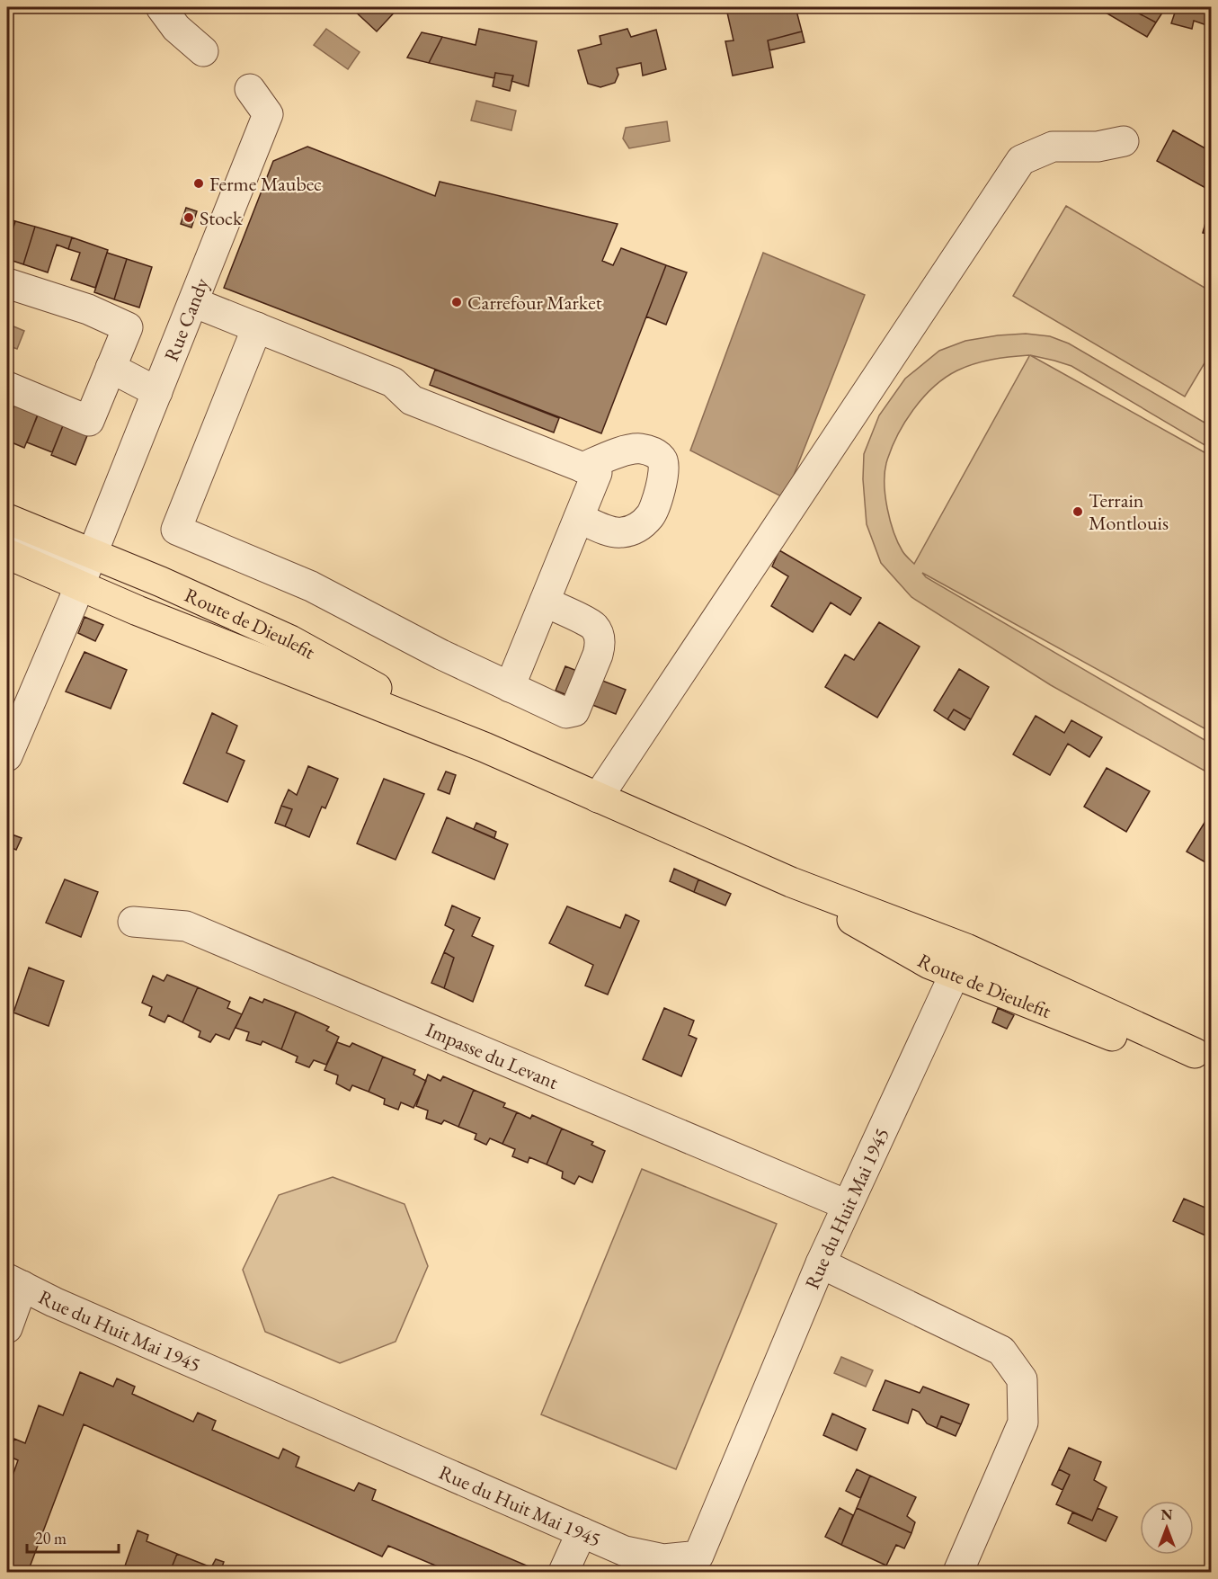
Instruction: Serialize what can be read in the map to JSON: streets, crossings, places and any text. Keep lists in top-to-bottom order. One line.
{"streets":{"main road":["Route de Dieulefit"],"street":["Rue Candy","Impasse du Levant","Rue du Huit Mai 1945"]},"crossings":[["Rue Candy","Route de Dieulefit"],["Route de Dieulefit","Rue du Huit Mai 1945"],["Impasse du Levant","Rue du Huit Mai 1945"]],"places":["Ferme Maubec","Stock","Carrefour Market","Terrain Montlouis"],"scale_bar":"20 m","north":"top"}
